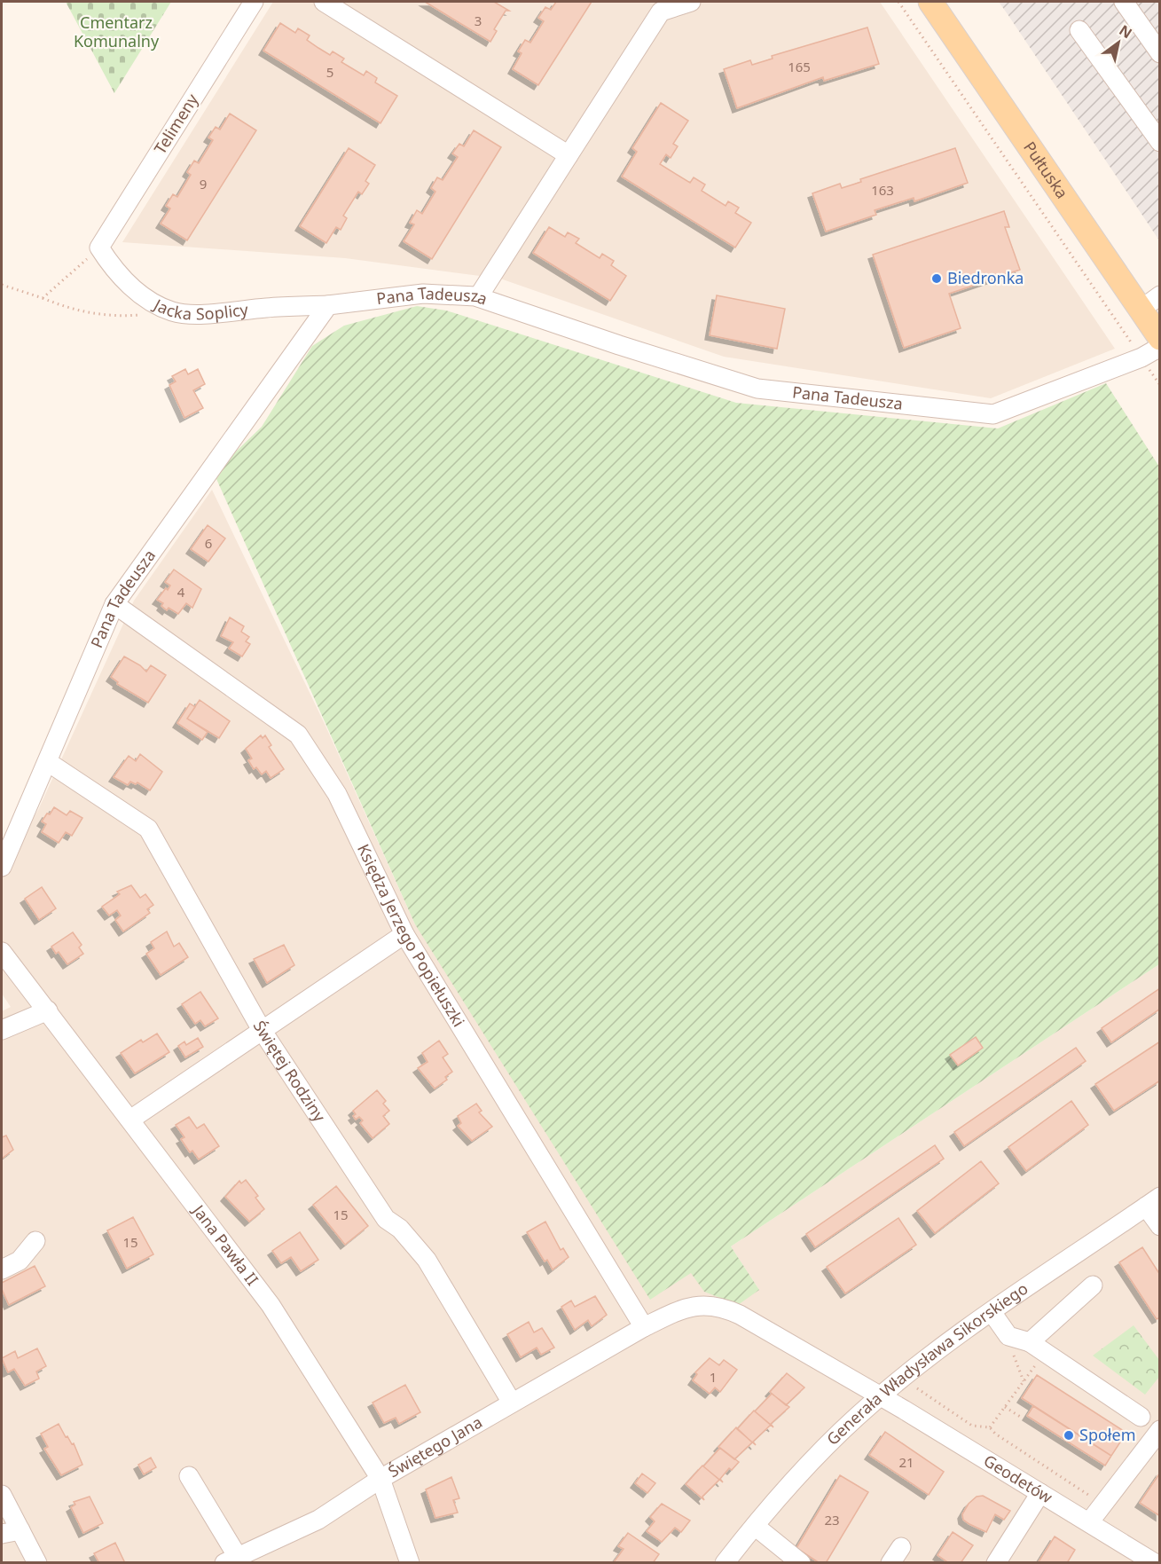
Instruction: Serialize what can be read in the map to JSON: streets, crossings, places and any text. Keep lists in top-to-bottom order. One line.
{"streets":{"main road":["Pułtuska"],"street":["Telimeny","Pana Tadeusza","Jacka Soplicy","Księdza Jerzego Popiełuszki","Świętej Rodziny","Jana Pawła II","Generała Władysława Sikorskiego","Świętego Jana","Geodetów"]},"crossings":[["Telimeny","Jacka Soplicy"],["Pana Tadeusza","Jacka Soplicy"],["Pana Tadeusza","Księdza Jerzego Popiełuszki"],["Pana Tadeusza","Świętej Rodziny"],["Księdza Jerzego Popiełuszki","Świętego Jana"],["Księdza Jerzego Popiełuszki","Geodetów"],["Świętej Rodziny","Świętego Jana"],["Jana Pawła II","Świętego Jana"],["Generała Władysława Sikorskiego","Geodetów"],["Świętego Jana","Geodetów"]],"parks":["Cmentarz Komunalny"],"places":["Biedronka","Społem"],"house_numbers":["3","165","5","9","163","6","4","15","15","1","21","23"],"north":"top right"}
